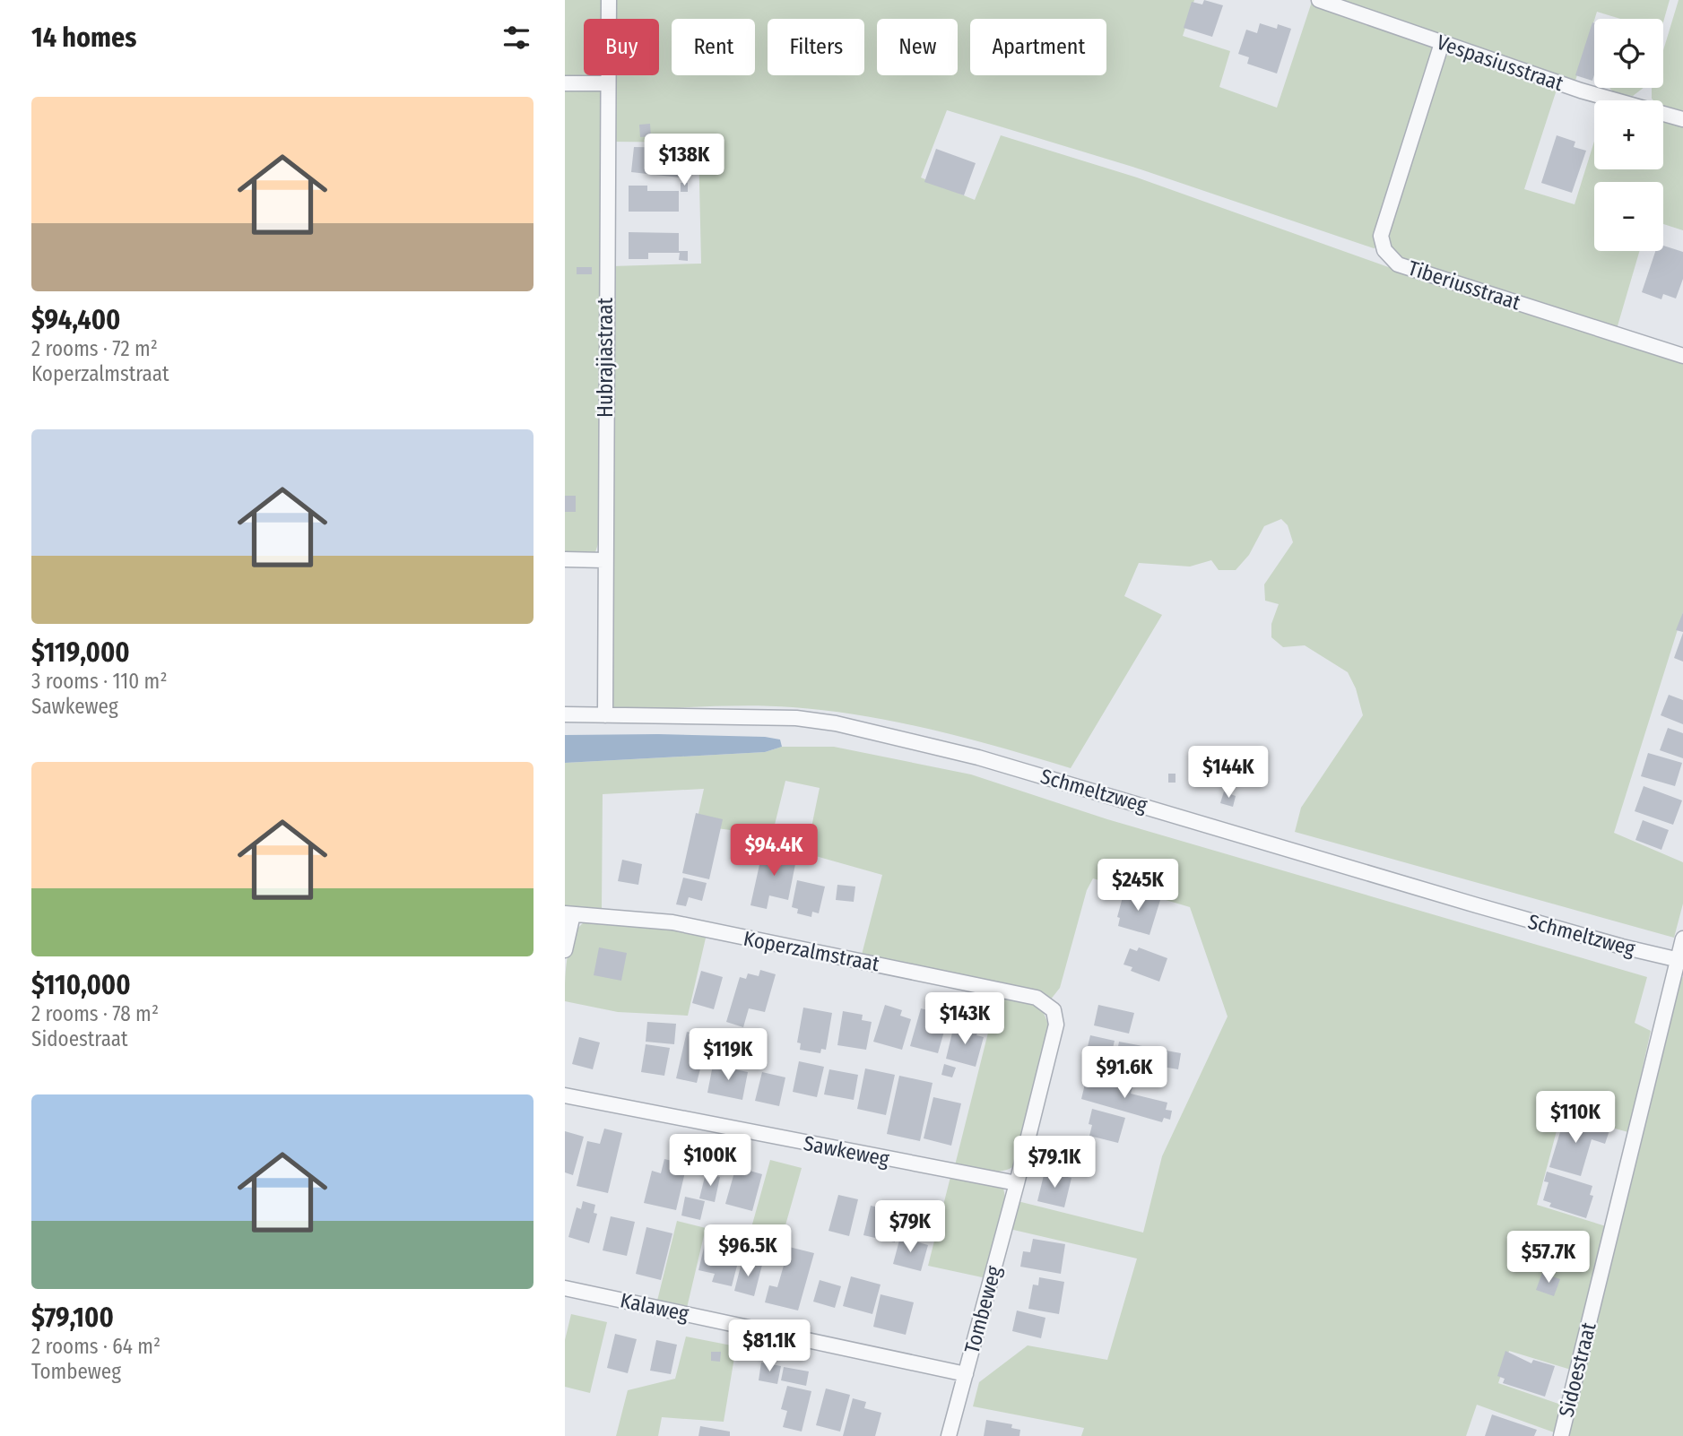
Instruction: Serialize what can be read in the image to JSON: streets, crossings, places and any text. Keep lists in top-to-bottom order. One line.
{"streets":{"street":["Vespasiusstraat","Tiberiusstraat","Hubrajiastraat","Schmeltzweg","Koperzalmstraat","Sawkeweg","Kalaweg","Tombeweg","Sidoestraat"]},"crossings":[["Vespasiusstraat","Tiberiusstraat"],["Hubrajiastraat","Schmeltzweg"],["Schmeltzweg","Sidoestraat"],["Koperzalmstraat","Tombeweg"],["Sawkeweg","Tombeweg"],["Kalaweg","Tombeweg"]],"page":{"heading":"14 homes","map_buttons":["+","−"],"chip":["Buy","Rent","Filters","New","Apartment"],"list":[{"name":"$94,400","note":"2 rooms · 72 m² · Koperzalmstraat"},{"name":"$119,000","note":"3 rooms · 110 m² · Sawkeweg"},{"name":"$110,000","note":"2 rooms · 78 m² · Sidoestraat"},{"name":"$79,100","note":"2 rooms · 64 m² · Tombeweg"}],"price":["$138K","$144K","$94.4K","$245K","$143K","$119K","$91.6K","$110K","$100K","$79.1K","$79K","$96.5K","$57.7K","$81.1K"]}}
